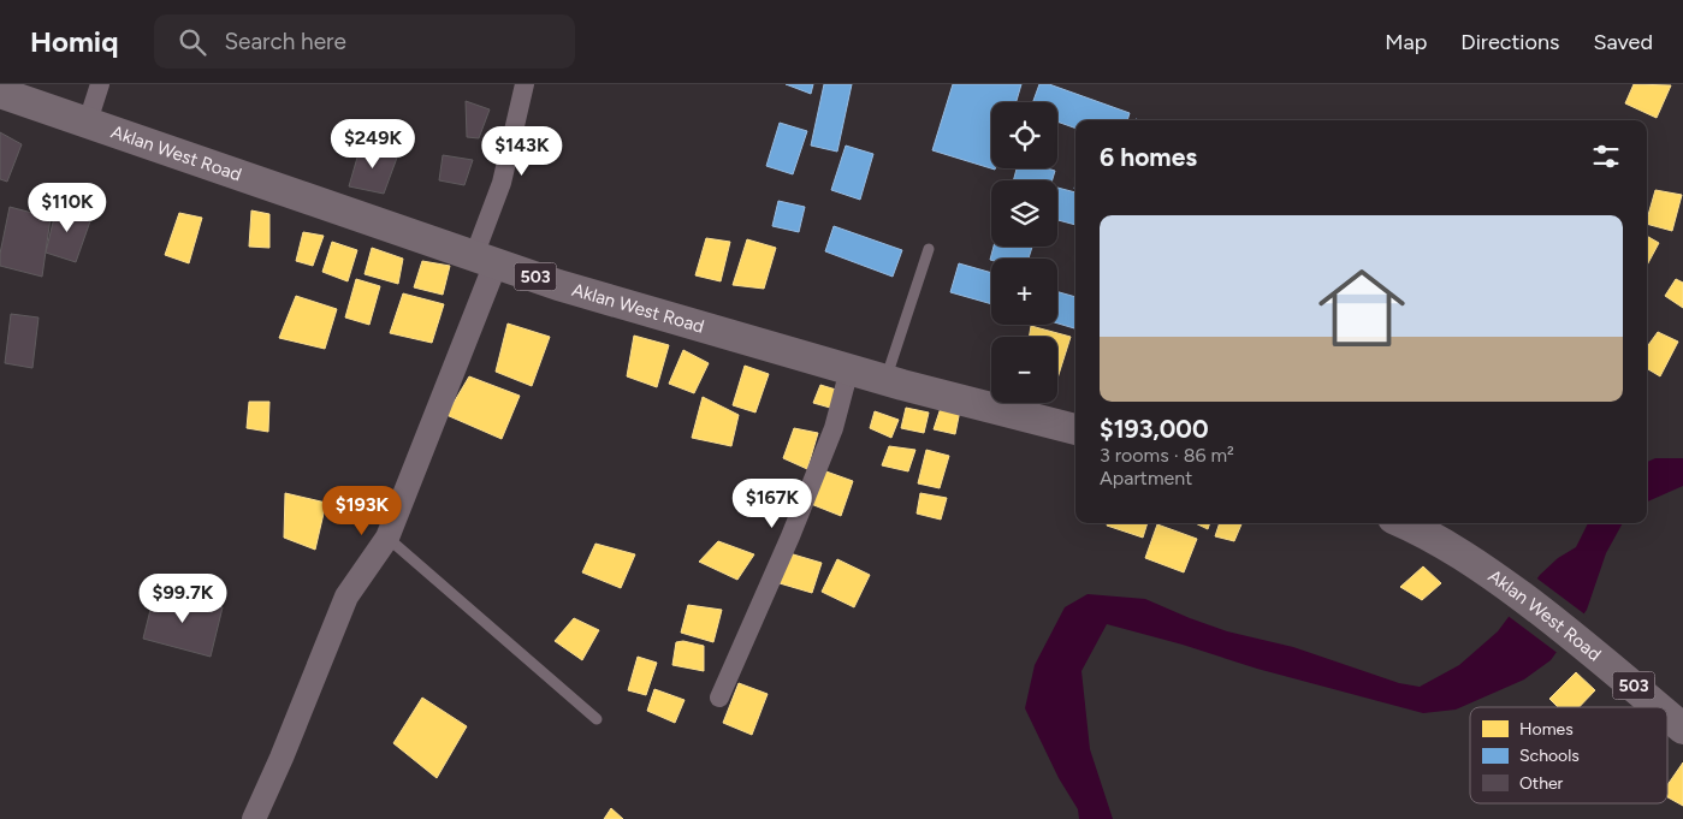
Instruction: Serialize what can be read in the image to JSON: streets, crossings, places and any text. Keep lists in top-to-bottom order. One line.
{"streets":{"main road":["Aklan West Road","503"]},"legend":["Homes","Schools","Other"],"page":{"header":"Homiq","search":"Search here","nav":["Map","Directions","Saved"],"map_buttons":["+","−"],"price":["$249K","$143K","$110K","$167K","$193K","$99.7K"],"heading":"6 homes","list":[{"name":"$193,000","note":"3 rooms · 86 m² · Apartment"}]}}
